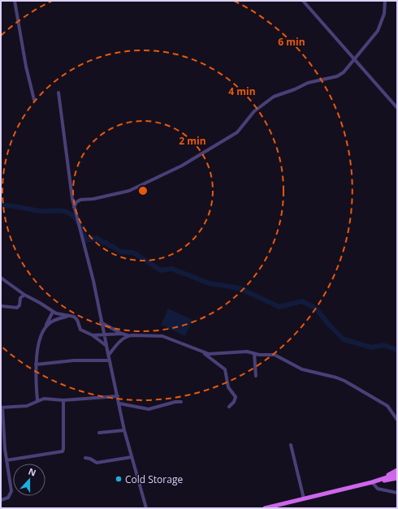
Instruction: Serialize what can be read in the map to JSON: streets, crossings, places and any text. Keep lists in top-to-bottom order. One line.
{"places":["Cold Storage"],"north":"top","rings":["6 min","4 min","2 min"]}
